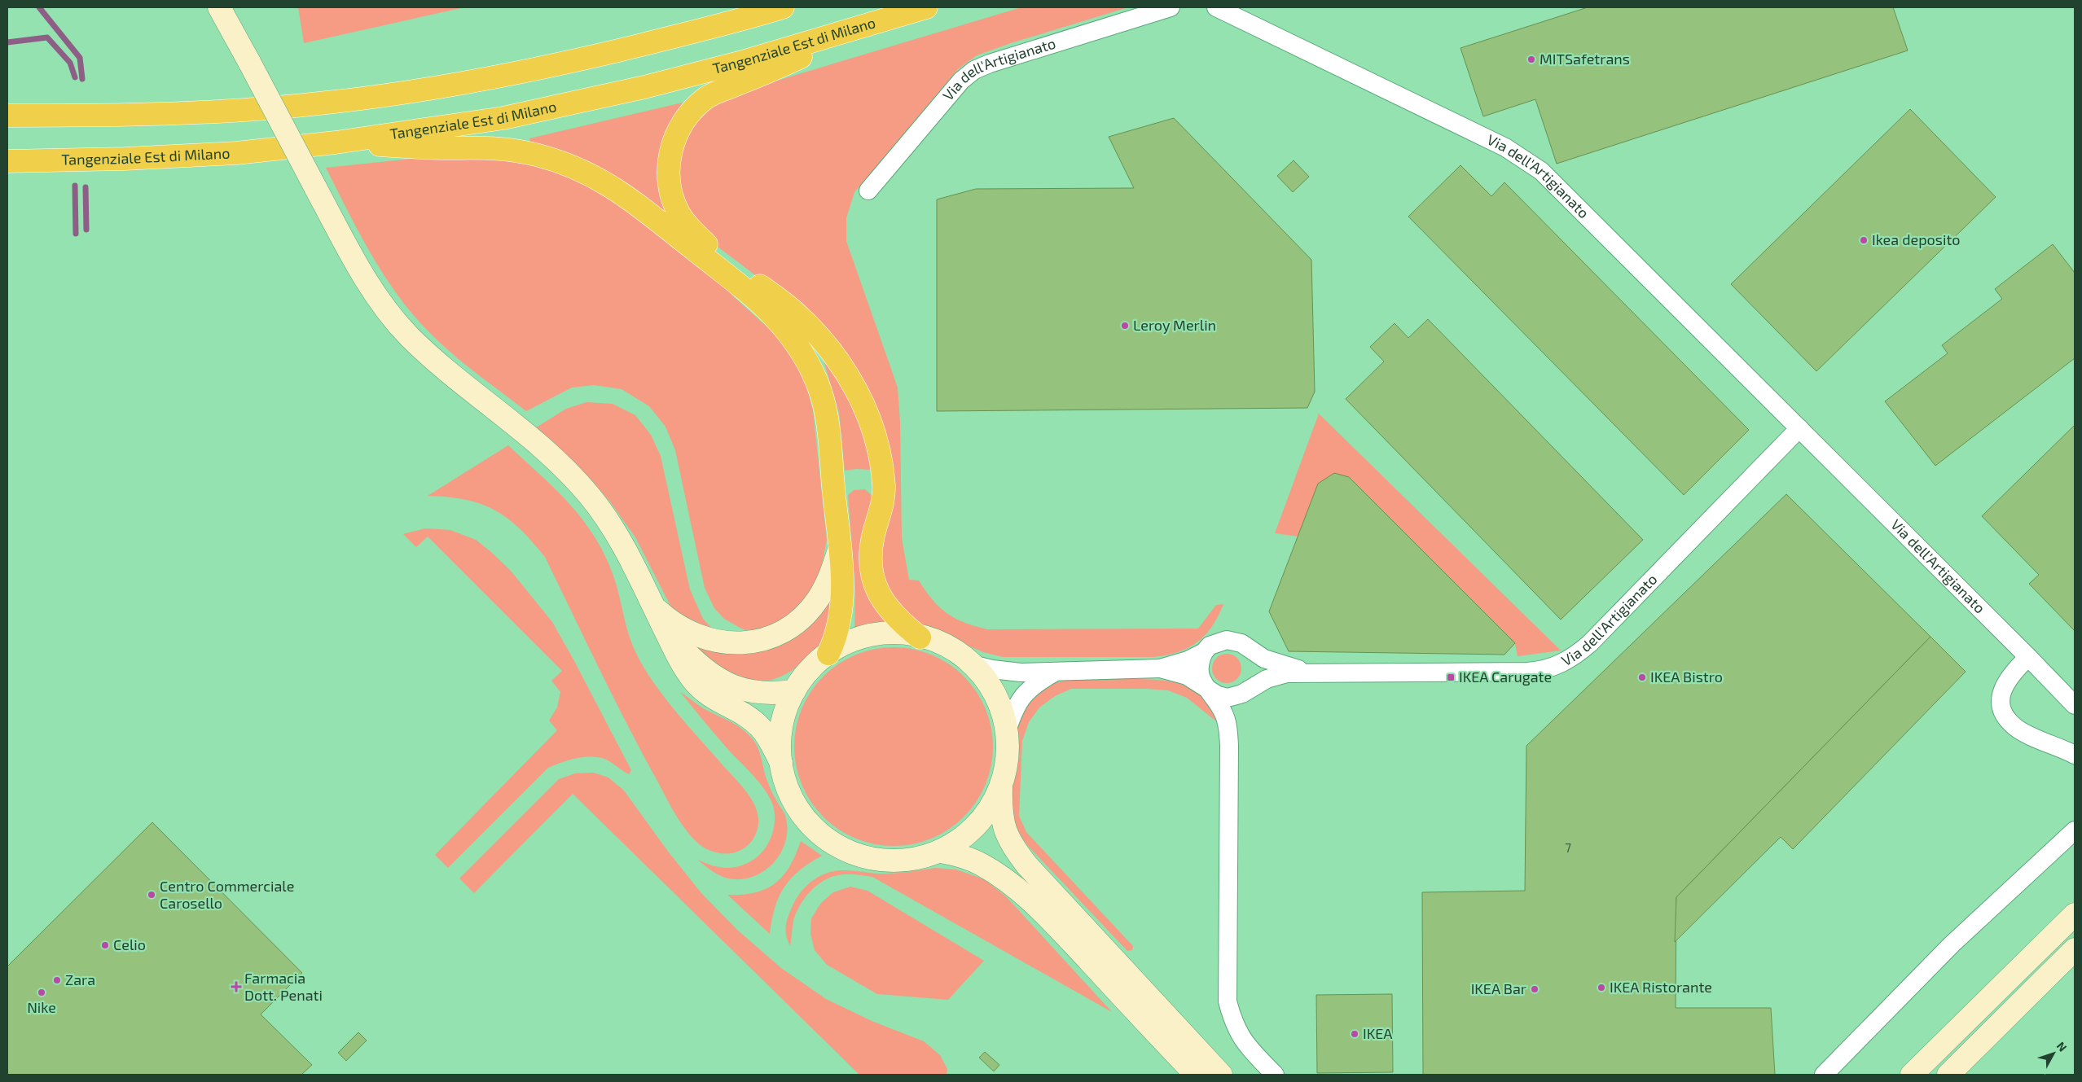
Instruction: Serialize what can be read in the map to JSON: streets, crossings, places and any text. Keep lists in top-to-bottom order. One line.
{"streets":{"highway":["Tangenziale Est di Milano"],"street":["Via dell'Artigianato"]},"places":{"other":["MITSafetrans","Ikea deposito","Leroy Merlin","IKEA Bistro","Centro Commerciale Carosello","Celio","Zara","IKEA Ristorante","IKEA Bar","Nike","IKEA"],"transit":["IKEA Carugate"],"health":["Farmacia Dott. Penati"]},"house_numbers":["7"],"north":"top right"}
